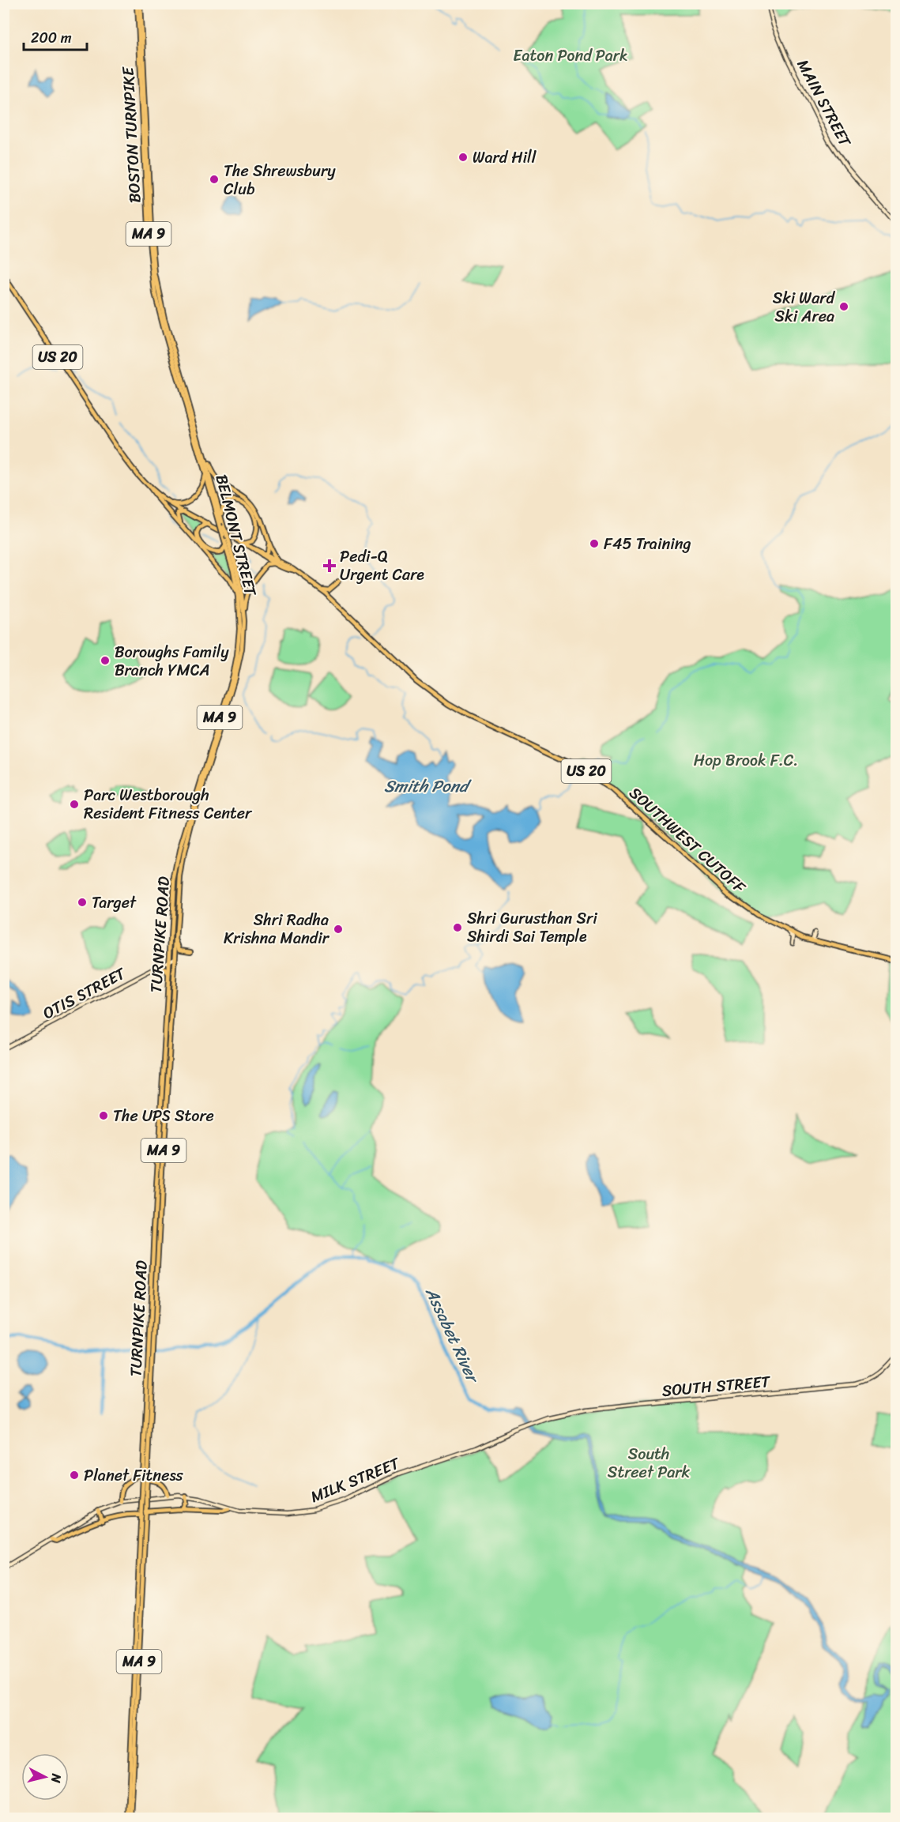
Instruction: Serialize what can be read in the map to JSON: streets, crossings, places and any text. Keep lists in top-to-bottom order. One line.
{"streets":{"main road":["MAIN STREET","BOSTON TURNPIKE","MA 9","US 20","BELMONT STREET","SOUTHWEST CUTOFF","TURNPIKE ROAD","OTIS STREET","SOUTH STREET","MILK STREET"]},"crossings":[["BOSTON TURNPIKE","BELMONT STREET"],["US 20","SOUTHWEST CUTOFF"],["BELMONT STREET","TURNPIKE ROAD"],["TURNPIKE ROAD","OTIS STREET"],["SOUTH STREET","MILK STREET"]],"water":["Smith Pond","Assabet River"],"parks":["Eaton Pond Park","Hop Brook F.C.","South Street Park"],"places":{"other":["Ward Hill","The Shrewsbury Club","Ski Ward Ski Area","F45 Training","Boroughs Family Branch YMCA","Parc Westborough Resident Fitness Center","Target","Shri Gurusthan Sri Shirdi Sai Temple","Shri Radha Krishna Mandir","The UPS Store","Planet Fitness"],"health":["Pedi-Q Urgent Care"]},"scale_bar":"200 m","north":"right"}
